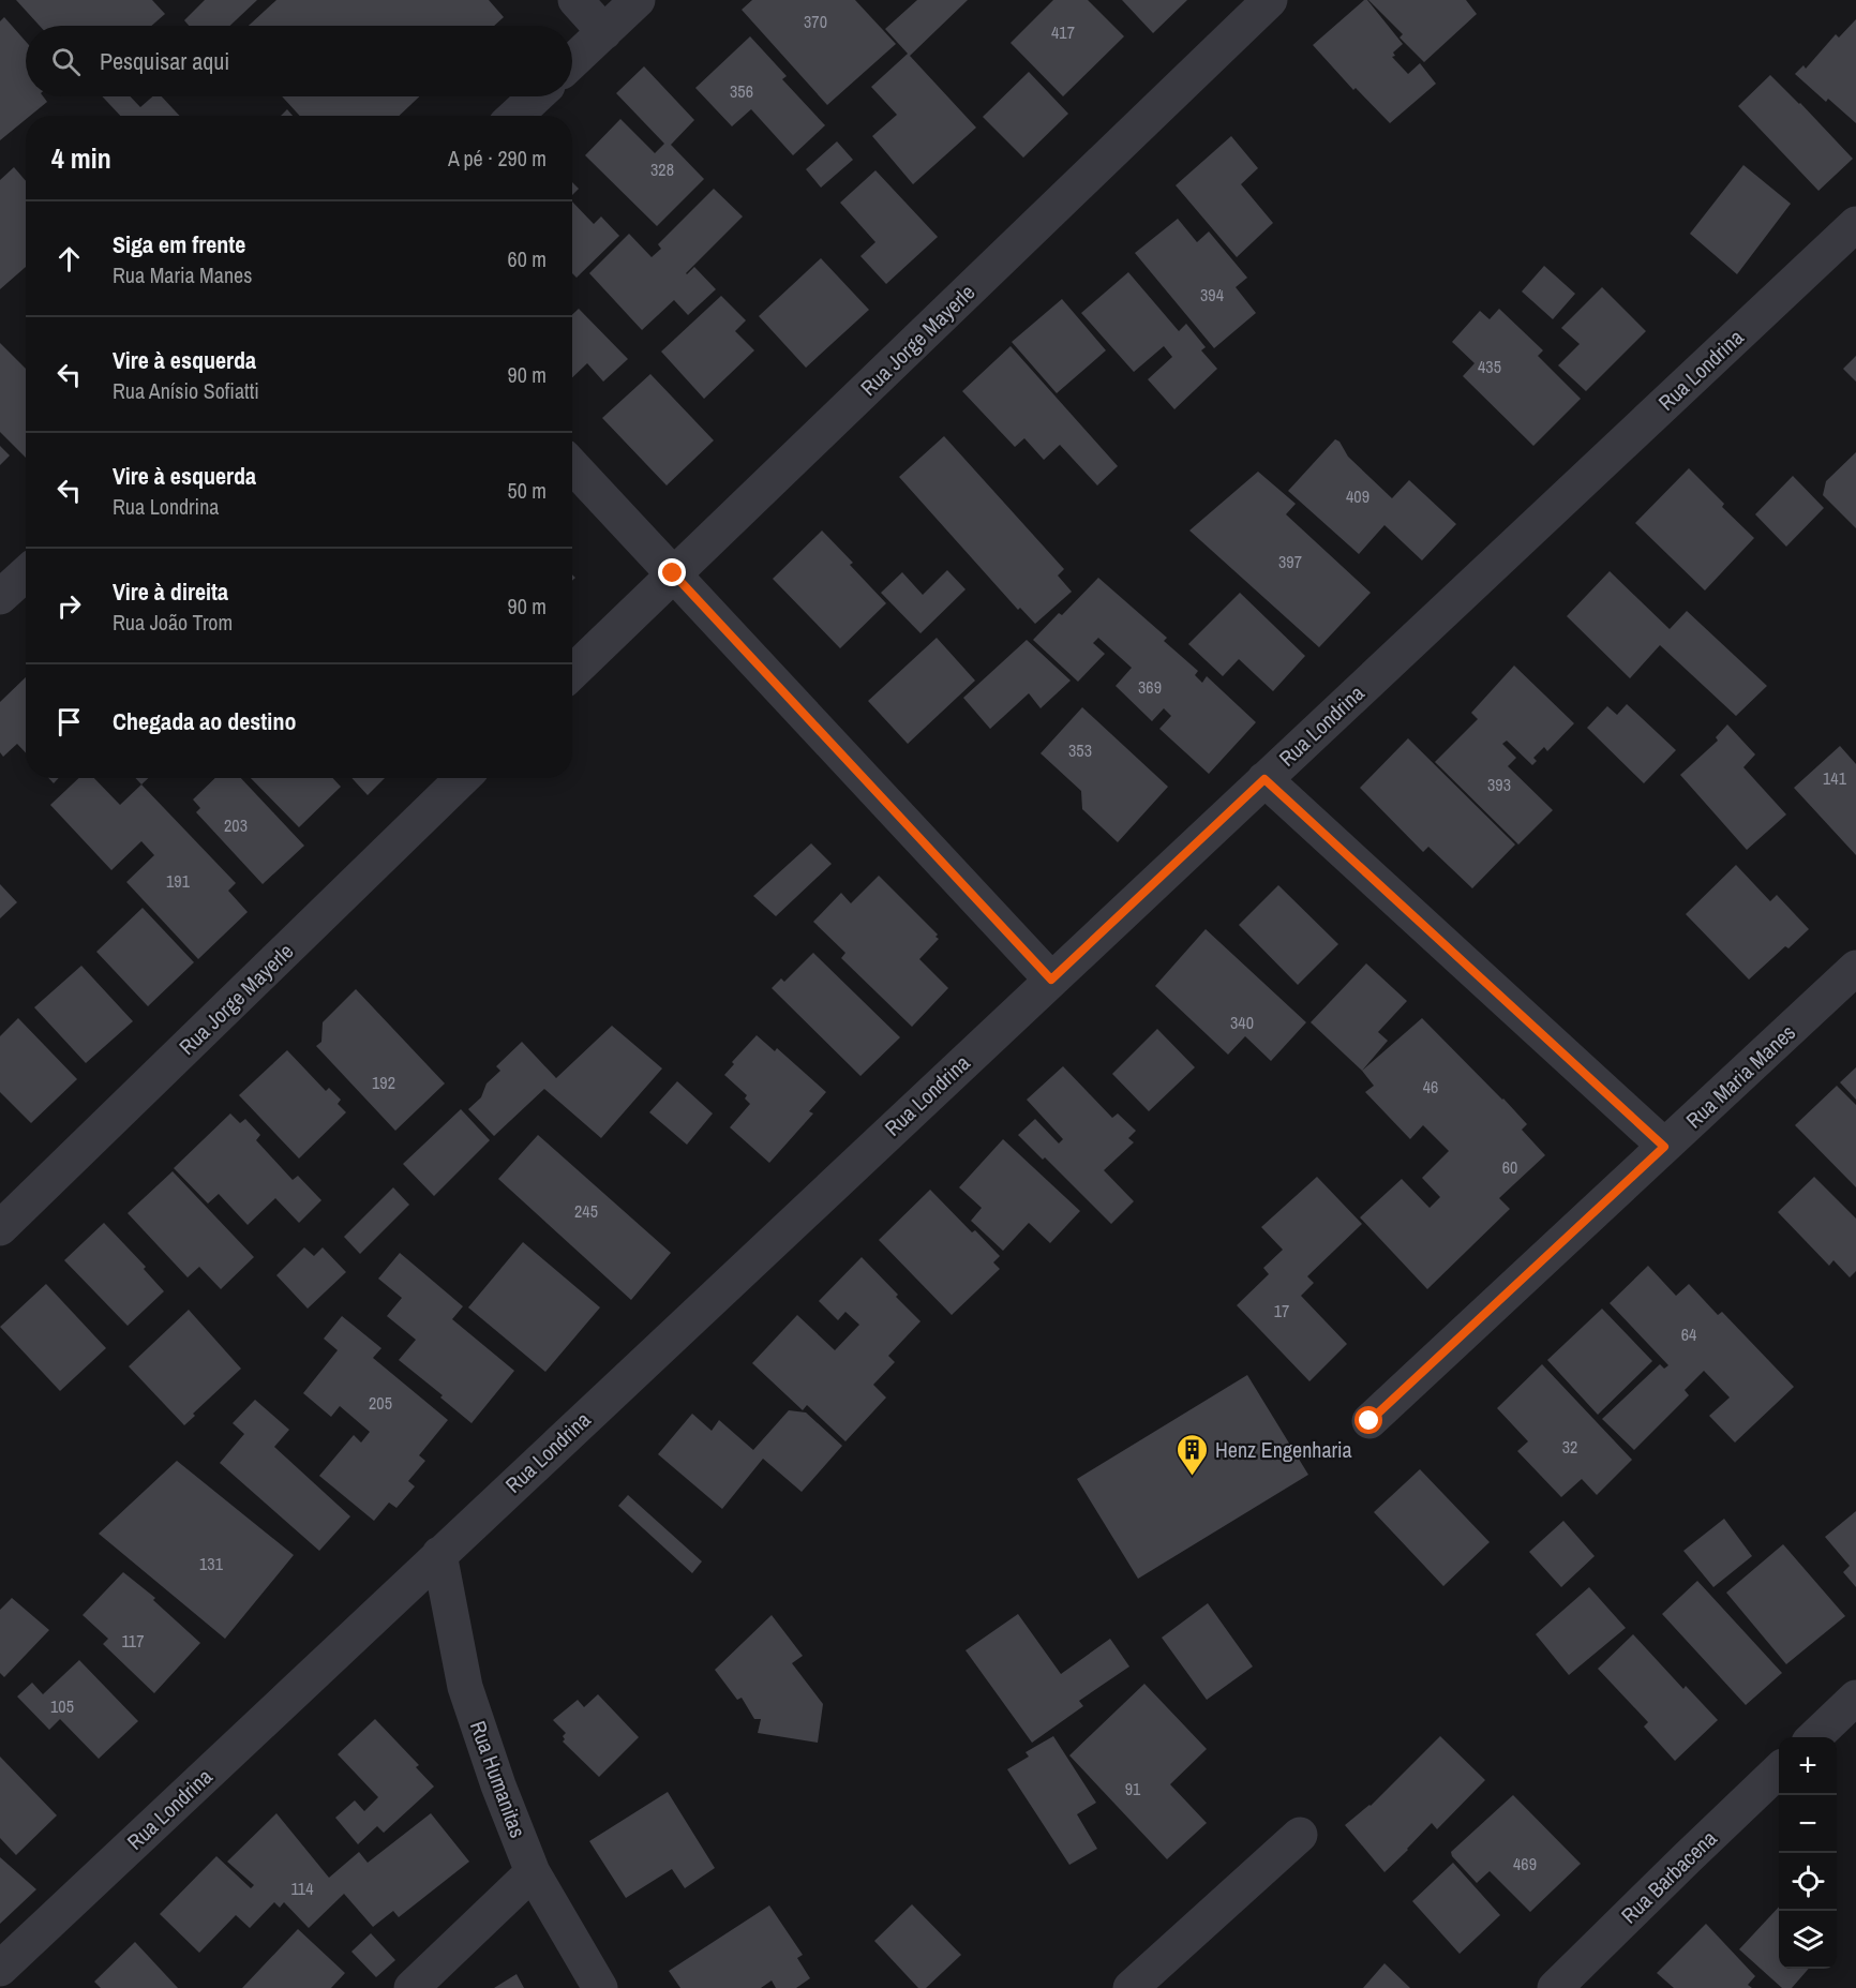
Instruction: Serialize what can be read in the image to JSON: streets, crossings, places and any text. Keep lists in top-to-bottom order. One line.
{"streets":{"street":["Rua Jorge Mayerle","Rua Londrina","Rua Maria Manes","Rua Humanitas","Rua Barbacena"]},"crossings":[["Rua Londrina","Rua Humanitas"]],"places":{"building":["Henz Engenharia"]},"house_numbers":["370","417","356","328","394","435","409","397","369","353","141","393","203","191","340","192","46","60","245","17","64","205","32","131","117","105","91","469","114"],"page":{"search":"Pesquisar aqui","heading":["4 min","A pé · 290 m"],"list":[["Siga em frente","Rua Maria Manes","60 m"],["Vire à esquerda","Rua Anísio Sofiatti","90 m"],["Vire à esquerda","Rua Londrina","50 m"],["Vire à direita","Rua João Trom","90 m"],"Chegada ao destino"],"map_buttons":["+","−"]}}
